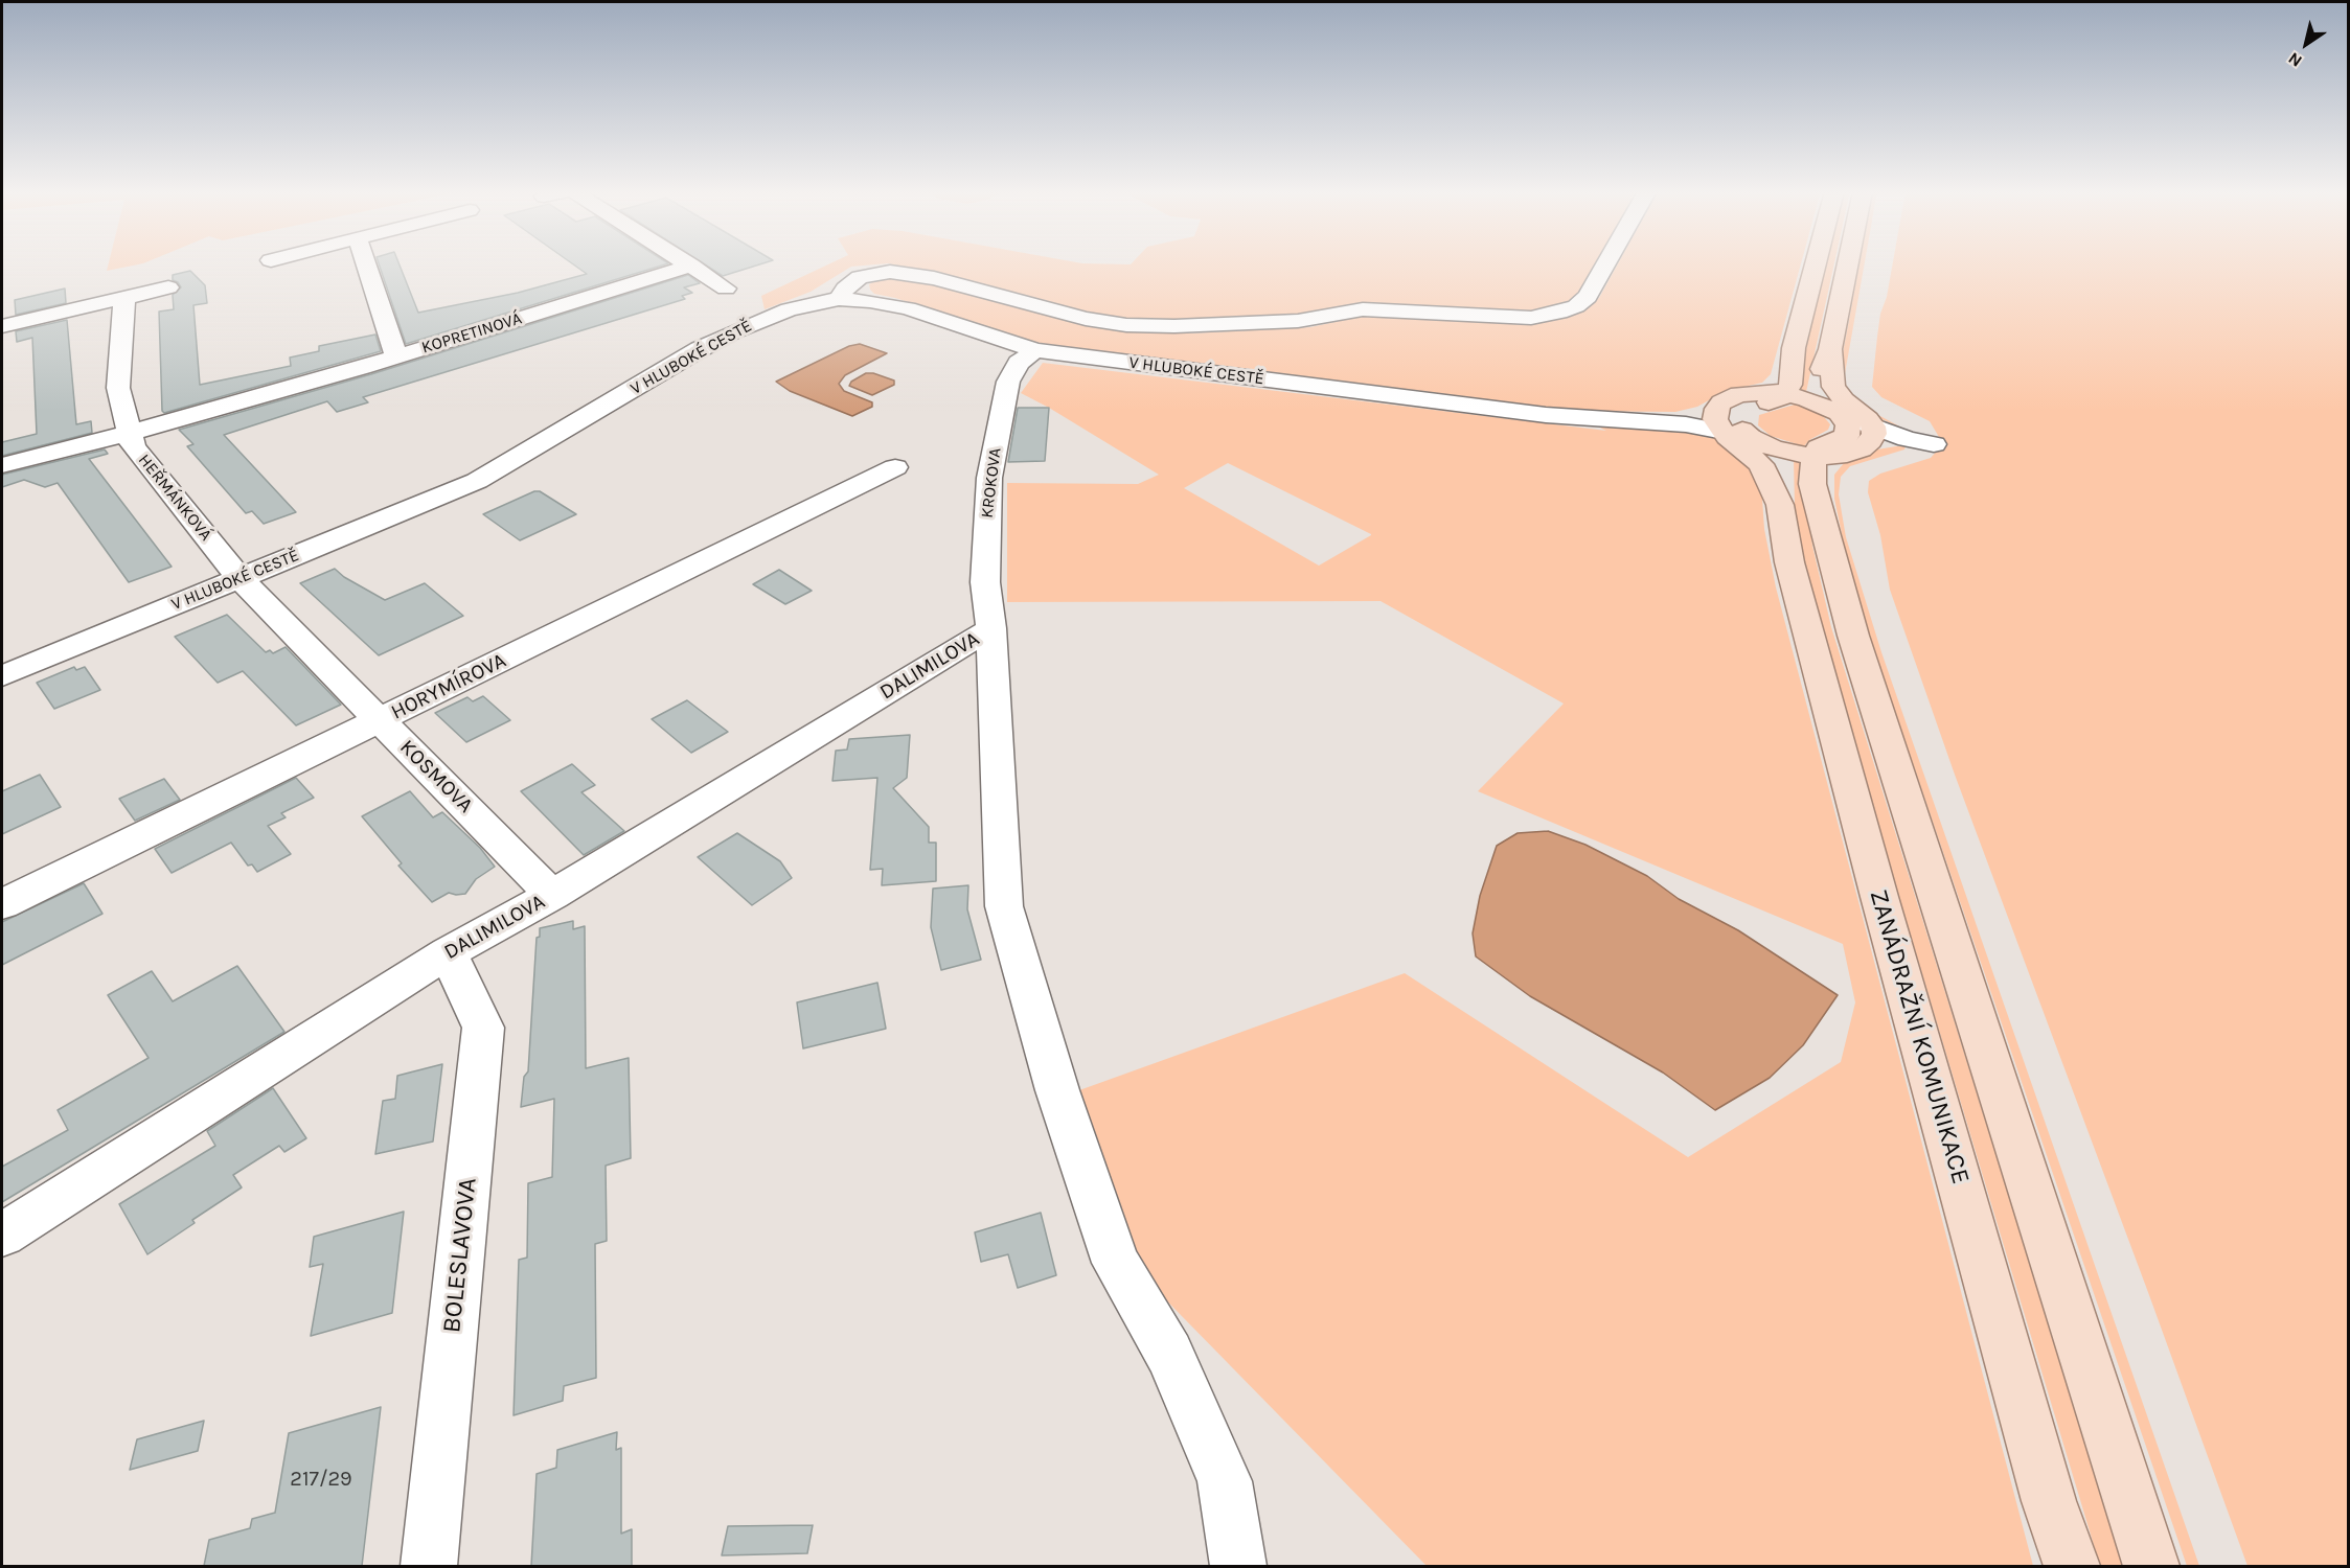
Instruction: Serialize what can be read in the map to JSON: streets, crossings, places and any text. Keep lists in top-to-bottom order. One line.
{"streets":{"main road":["ZANÁDRAŽNÍ KOMUNIKACE"],"street":["KOPRETINOVÁ","V HLUBOKÉ CESTĚ","KROKOVA","HEŘMÁNKOVÁ","DALIMILOVA","HORYMÍROVA","KOSMOVA","BOLESLAVOVA"]},"crossings":[["KOPRETINOVÁ","HEŘMÁNKOVÁ"],["V HLUBOKÉ CESTĚ","KROKOVA"],["V HLUBOKÉ CESTĚ","HEŘMÁNKOVÁ"],["V HLUBOKÉ CESTĚ","KOSMOVA"],["V HLUBOKÉ CESTĚ","ZANÁDRAŽNÍ KOMUNIKACE"],["KROKOVA","DALIMILOVA"],["HEŘMÁNKOVÁ","KOSMOVA"],["DALIMILOVA","KOSMOVA"],["DALIMILOVA","BOLESLAVOVA"],["HORYMÍROVA","KOSMOVA"]],"house_numbers":["217/29"],"north":"bottom left"}
